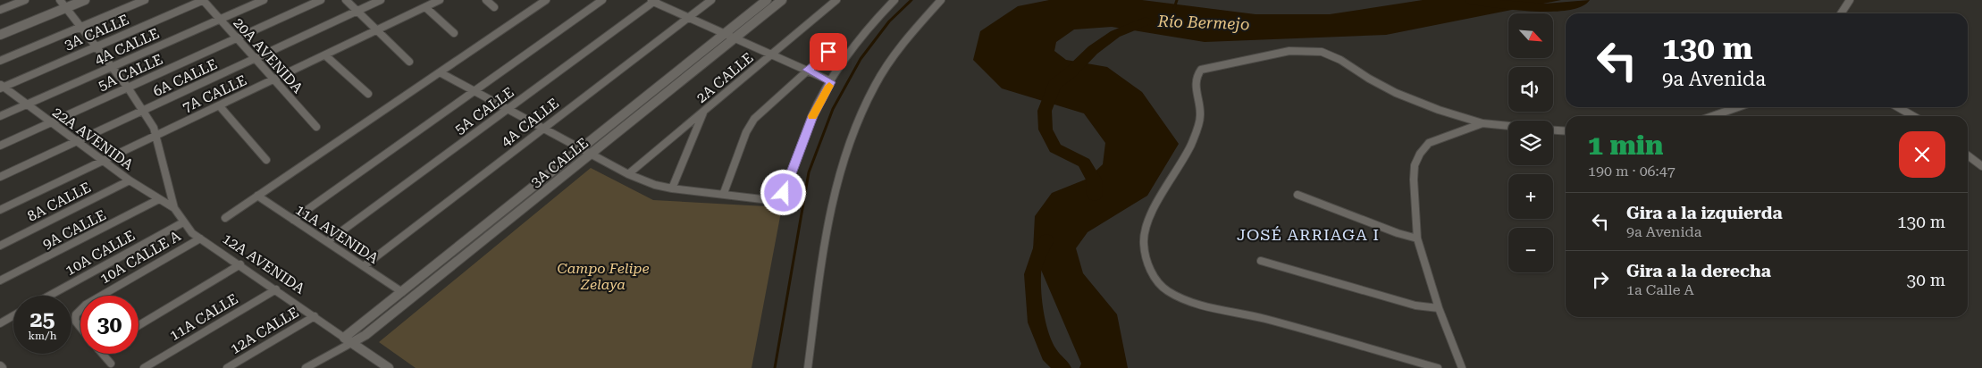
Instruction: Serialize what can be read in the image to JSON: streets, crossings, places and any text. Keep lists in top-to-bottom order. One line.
{"streets":{"street":["3A CALLE","4A CALLE","20A AVENIDA","5A CALLE","6A CALLE","2A CALLE","7A CALLE","22A AVENIDA","8A CALLE","9A CALLE","11A AVENIDA","10A CALLE","10A CALLE A","12A AVENIDA","11A CALLE","12A CALLE"]},"crossings":[["3A CALLE","20A AVENIDA"],["3A CALLE","22A AVENIDA"],["3A CALLE","11A AVENIDA"],["3A CALLE","12A AVENIDA"],["4A CALLE","20A AVENIDA"],["4A CALLE","22A AVENIDA"],["4A CALLE","11A AVENIDA"],["20A AVENIDA","5A CALLE"],["20A AVENIDA","6A CALLE"],["20A AVENIDA","7A CALLE"],["5A CALLE","22A AVENIDA"],["5A CALLE","11A AVENIDA"],["6A CALLE","22A AVENIDA"],["7A CALLE","22A AVENIDA"],["22A AVENIDA","8A CALLE"],["22A AVENIDA","9A CALLE"],["22A AVENIDA","12A AVENIDA"],["10A CALLE","12A AVENIDA"],["10A CALLE A","12A AVENIDA"],["12A AVENIDA","11A CALLE"],["12A AVENIDA","12A CALLE"]],"districts":["JOSÉ ARRIAGA I"],"water":["Río Bermejo"],"parks":["Campo Felipe Zelaya"],"north":"bottom right","page":{"map_buttons":["+","−"],"turn":["130 m","9a Avenida"],"heading":["1 min","190 m · 06:47"],"list":[{"name":"Gira a la izquierda","note":"9a Avenida","value":"130 m"},{"name":"Gira a la derecha","note":"1a Calle A","value":"30 m"}],"speed":"25 km/h","limit":"30"}}
